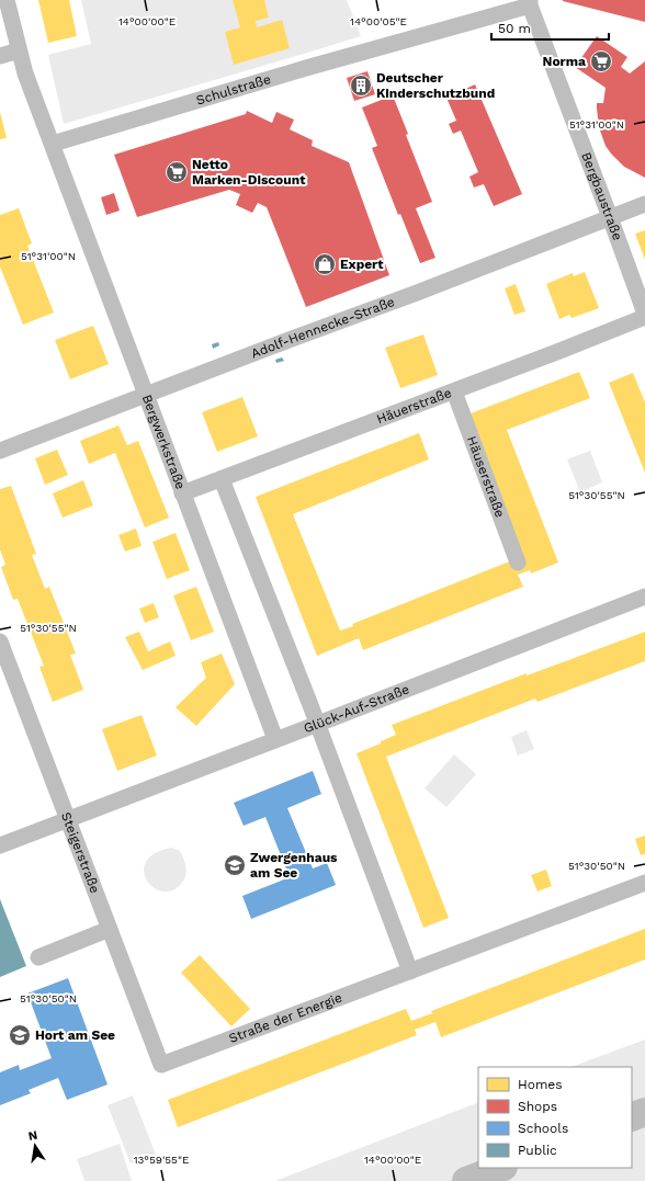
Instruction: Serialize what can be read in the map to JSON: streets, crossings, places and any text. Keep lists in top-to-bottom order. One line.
{"streets":{"street":["Schulstraße","Bergbaustraße","Adolf-Hennecke-Straße","Häuerstraße","Bergwerkstraße","Häuserstraße","Glück-Auf-Straße","Steigerstraße","Straße der Energie"]},"crossings":[["Schulstraße","Bergbaustraße"],["Schulstraße","Bergwerkstraße"],["Bergbaustraße","Adolf-Hennecke-Straße"],["Bergbaustraße","Häuerstraße"],["Adolf-Hennecke-Straße","Bergwerkstraße"],["Häuerstraße","Bergwerkstraße"],["Häuerstraße","Häuserstraße"],["Bergwerkstraße","Glück-Auf-Straße"],["Glück-Auf-Straße","Steigerstraße"],["Steigerstraße","Straße der Energie"]],"places":{"supermarket":["Norma","Netto Marken-Discount"],"building":["Deutscher Kinderschutzbund"],"shop":["Expert"],"school or university":["Zwergenhaus am See","Hort am See"]},"legend":["Homes","Shops","Schools","Public"],"scale_bar":"50 m","north":"top","coordinates":["14°00'00\"E","14°00'05\"E","51°31'00\"N","51°30'55\"N","51°30'50\"N","13°59'55\"E"]}
